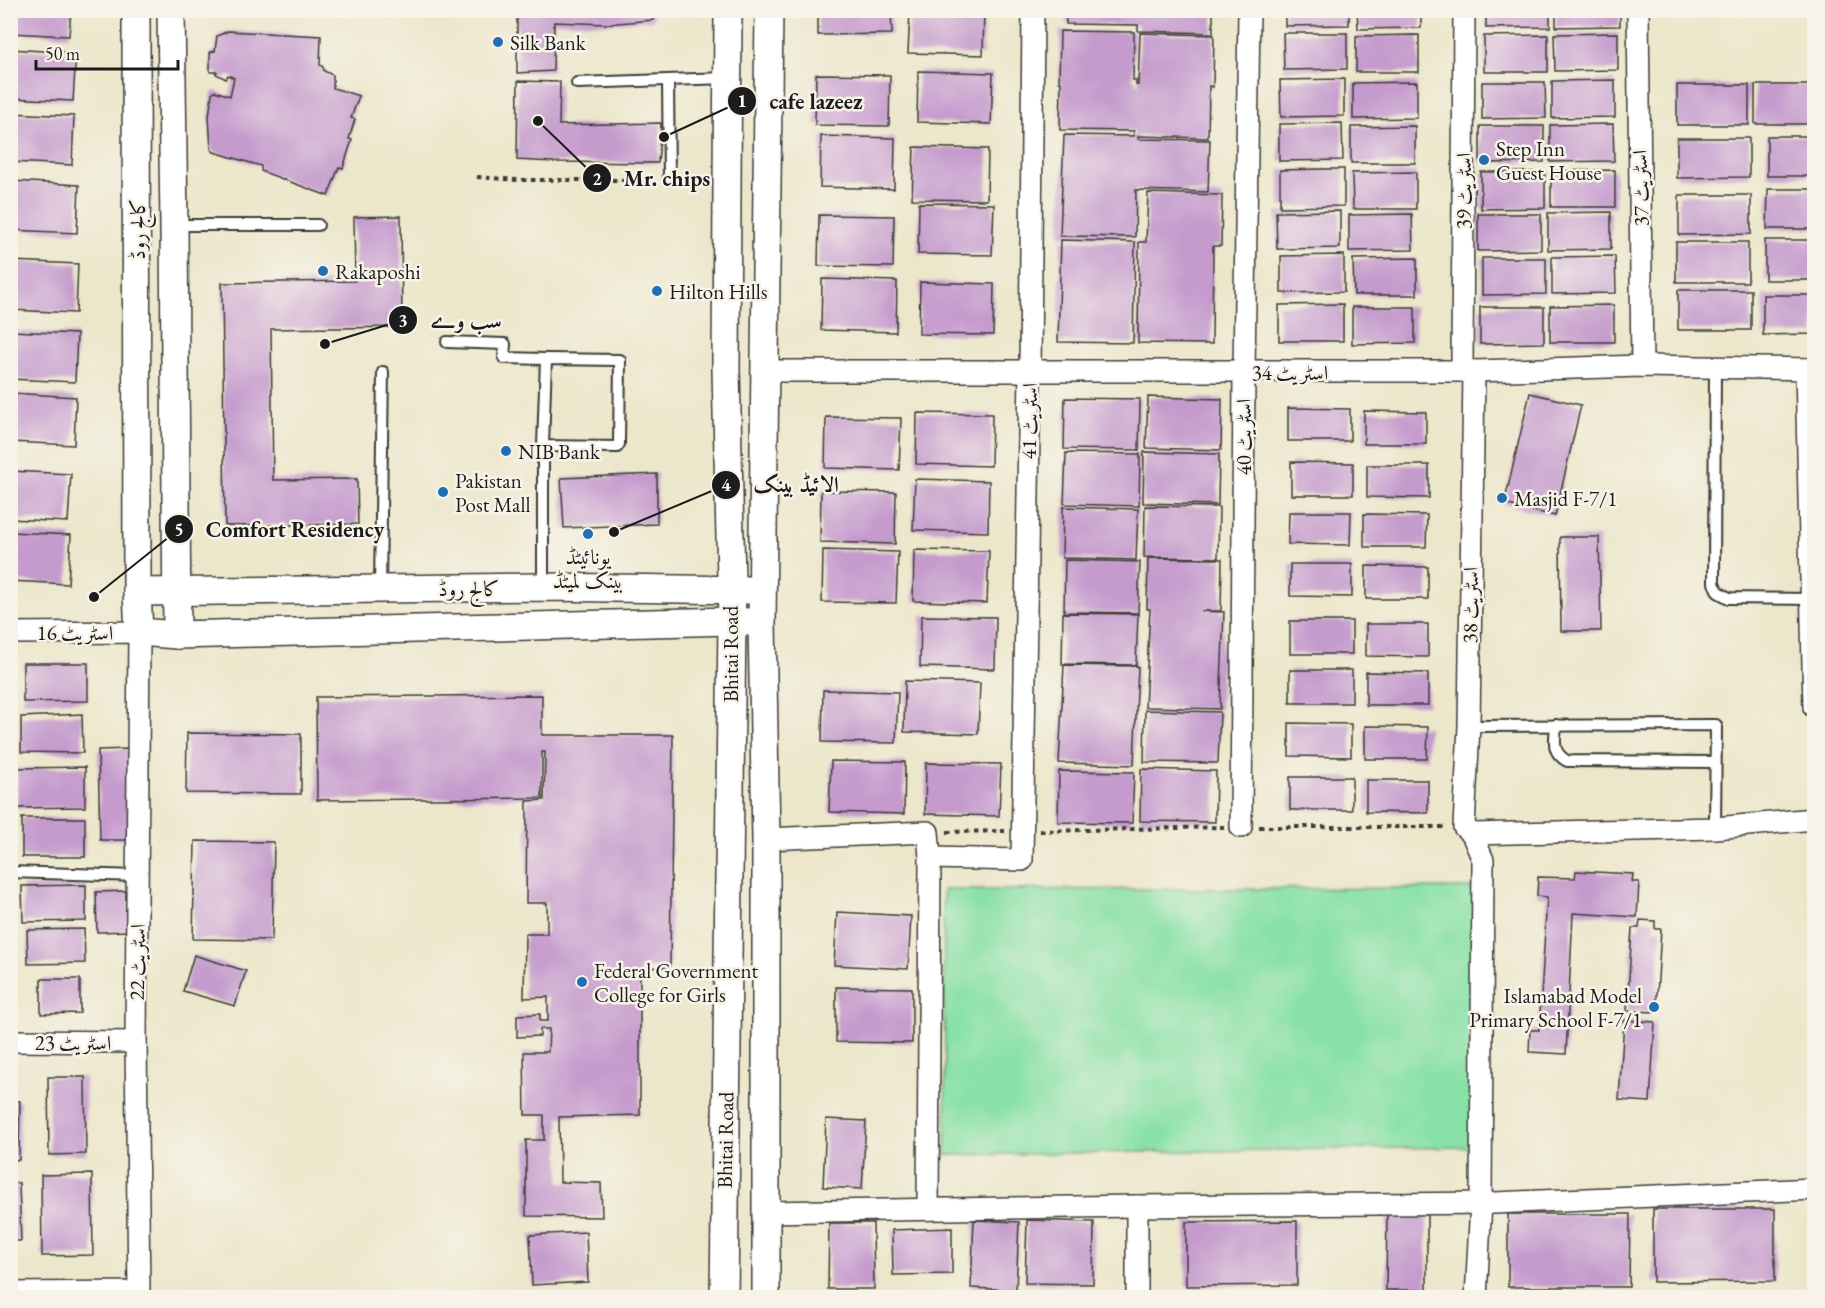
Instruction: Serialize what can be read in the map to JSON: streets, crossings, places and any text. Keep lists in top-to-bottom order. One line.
{"streets":{"street":["اسٹریٹ 37","اسٹریٹ 39","کالج روڈ","اسٹریٹ 34","اسٹریٹ 41","اسٹریٹ 40","اسٹریٹ 38","اسٹریٹ 16","Bhitai Road","اسٹریٹ 22","اسٹریٹ 23"]},"crossings":[["اسٹریٹ 37","اسٹریٹ 34"],["اسٹریٹ 39","اسٹریٹ 34"],["اسٹریٹ 39","اسٹریٹ 38"],["کالج روڈ","اسٹریٹ 16"],["کالج روڈ","Bhitai Road"],["کالج روڈ","اسٹریٹ 22"],["اسٹریٹ 34","اسٹریٹ 41"],["اسٹریٹ 34","اسٹریٹ 40"],["اسٹریٹ 34","اسٹریٹ 38"],["اسٹریٹ 34","Bhitai Road"],["اسٹریٹ 16","اسٹریٹ 22"],["اسٹریٹ 22","اسٹریٹ 23"]],"places":["Silk Bank","Mr. chips","cafe lazeez","Step Inn Guest House","Rakaposhi","Hilton Hills","سب وے","NIB Bank","Pakistan Post Mall","Masjid F-7/1","الائیڈ بینک","یونائیٹڈ بینک لمیٹڈ","Comfort Residency","Federal Government College for Girls","Islamabad Model Primary School F-7/1"],"scale_bar":"50 m"}
